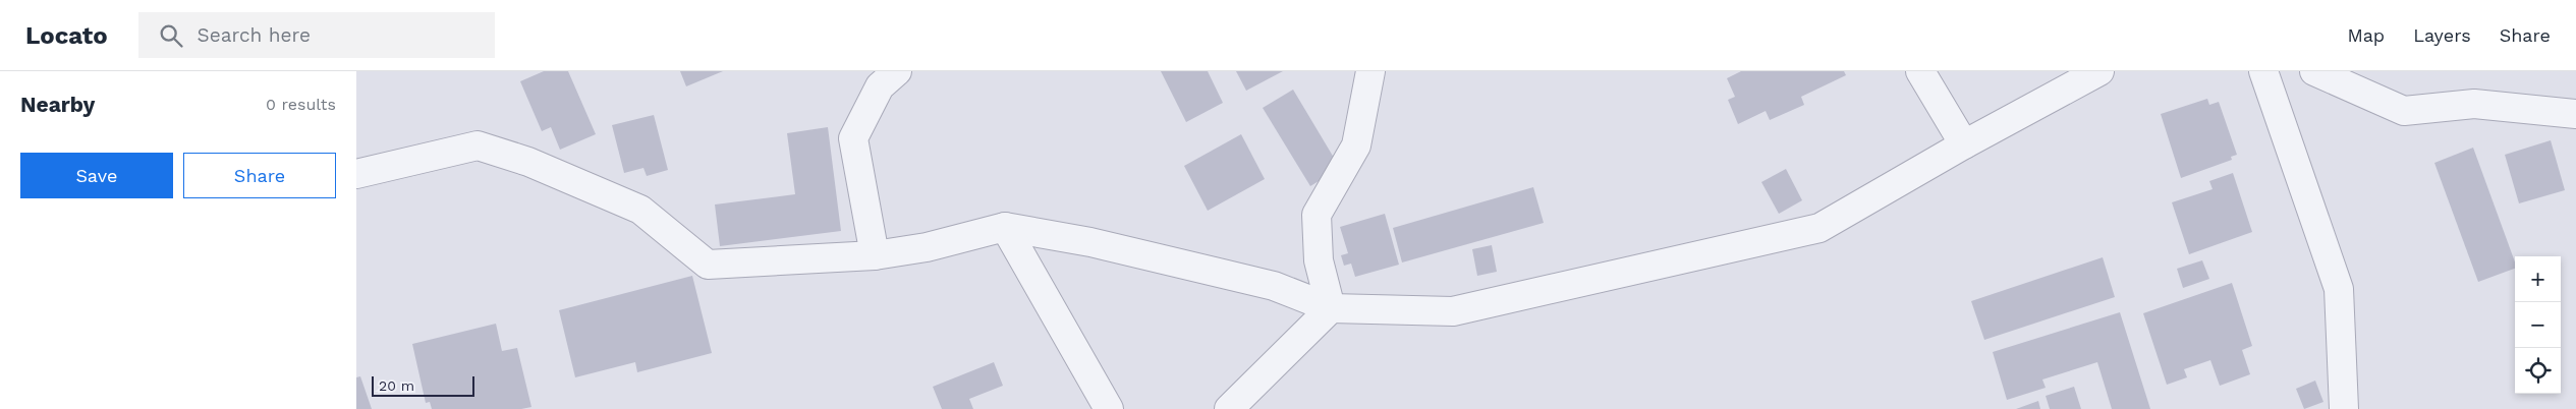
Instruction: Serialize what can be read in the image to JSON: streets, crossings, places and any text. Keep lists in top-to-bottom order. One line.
{"scale_bar":"20 m","page":{"header":"Locato","search":"Search here","nav":["Map","Layers","Share"],"heading":["Nearby","0 results"],"buttons":["Save","Share"],"map_buttons":["+","−"],"scale":"20 m"}}
